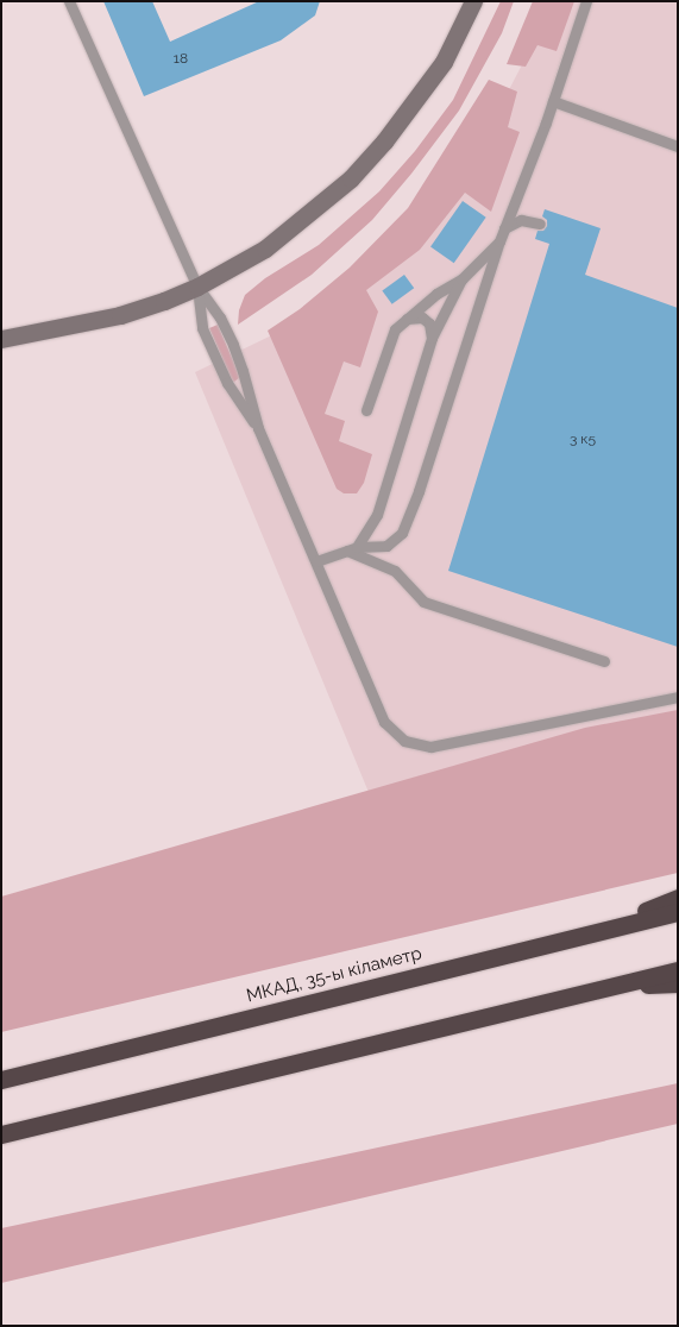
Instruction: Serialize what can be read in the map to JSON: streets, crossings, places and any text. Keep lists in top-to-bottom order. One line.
{"streets":{"highway":["МКАД, 35-ы кіламетр"]},"house_numbers":["18","3 к5"]}
